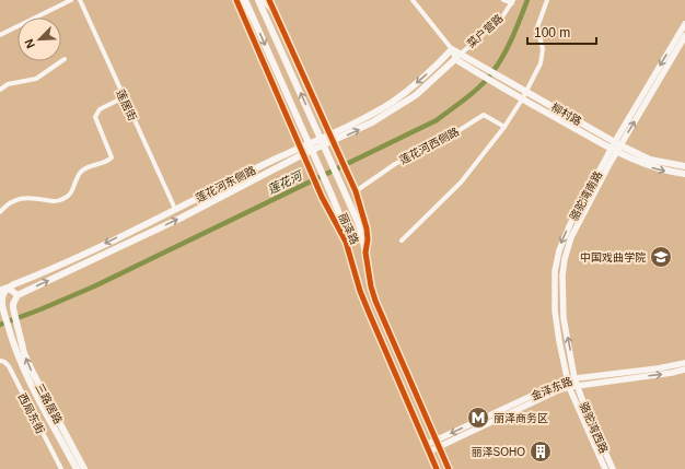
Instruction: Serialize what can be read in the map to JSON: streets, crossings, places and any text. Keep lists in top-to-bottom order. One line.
{"streets":{"main road":["柳村路","莲花河东侧路","丽泽路","三路居路"],"street":["菜户营路","莲居街","莲花河西侧路","骆驼湾南路","金泽东路","西局东街","骆驼湾西路"]},"crossings":[["菜户营路","柳村路"],["菜户营路","莲花河东侧路"],["莲居街","莲花河东侧路"],["柳村路","莲花河东侧路"],["柳村路","骆驼湾南路"],["莲花河西侧路","丽泽路"],["莲花河东侧路","丽泽路"],["莲花河东侧路","三路居路"],["骆驼湾南路","金泽东路"],["骆驼湾南路","骆驼湾西路"],["丽泽路","金泽东路"],["金泽东路","骆驼湾西路"]],"water":["莲花河"],"places":{"school or university":["中国戏曲学院"],"metro station":["丽泽商务区"],"building":["丽泽SOHO"]},"scale_bar":"100 m","north":"bottom left"}
